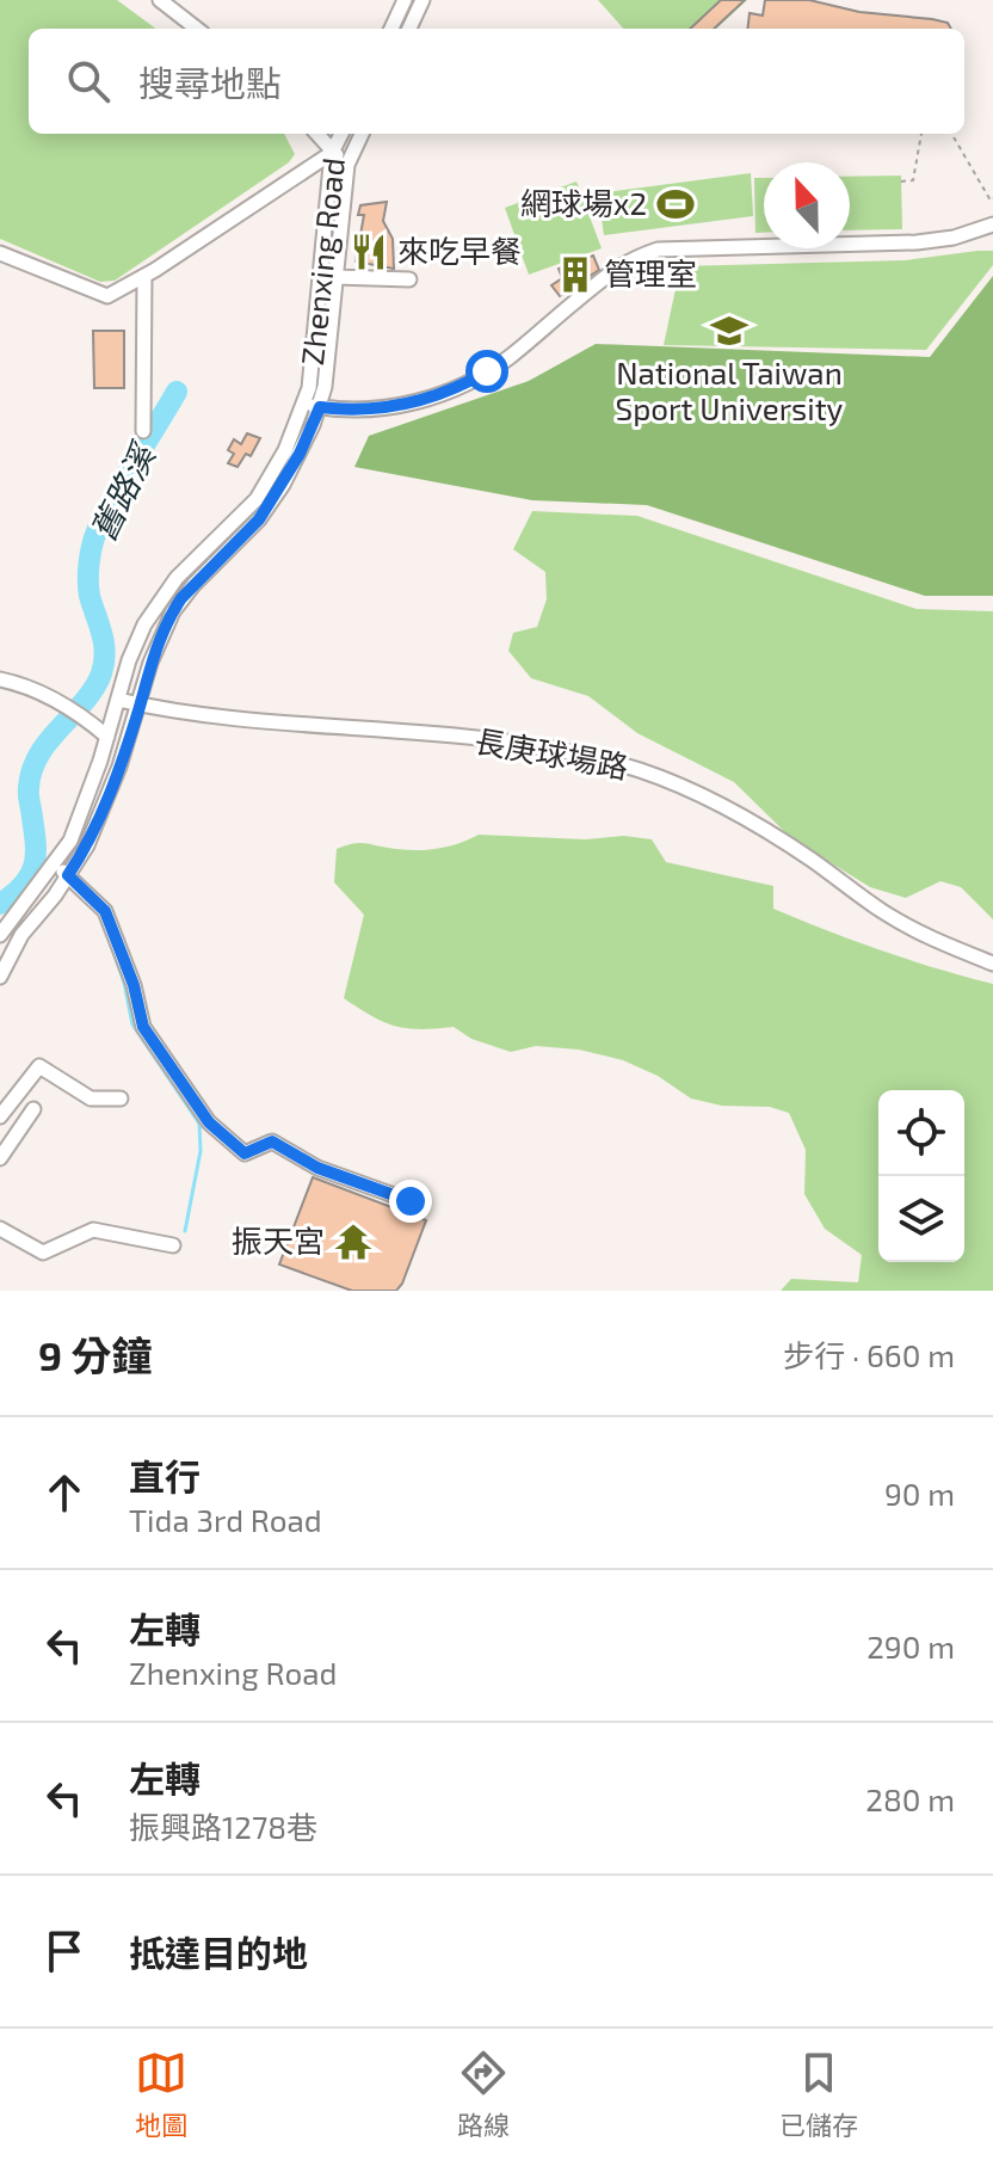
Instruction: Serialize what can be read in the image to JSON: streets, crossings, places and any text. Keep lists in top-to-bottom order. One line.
{"streets":{"street":["Zhenxing Road","長庚球場路"]},"crossings":[["Zhenxing Road","長庚球場路"]],"water":["舊路溪"],"places":{"sports":["網球場x2"],"restaurant":["來吃早餐"],"building":["管理室"],"school or university":["National Taiwan Sport University"],"temple":["振天宮"]},"north":"top","page":{"search":"搜尋地點","heading":["9 分鐘","步行 · 660 m"],"list":[["直行","Tida 3rd Road","90 m"],["左轉","Zhenxing Road","290 m"],["左轉","振興路1278巷","280 m"],"抵達目的地"],"nav":["地圖","路線","已儲存"]}}
